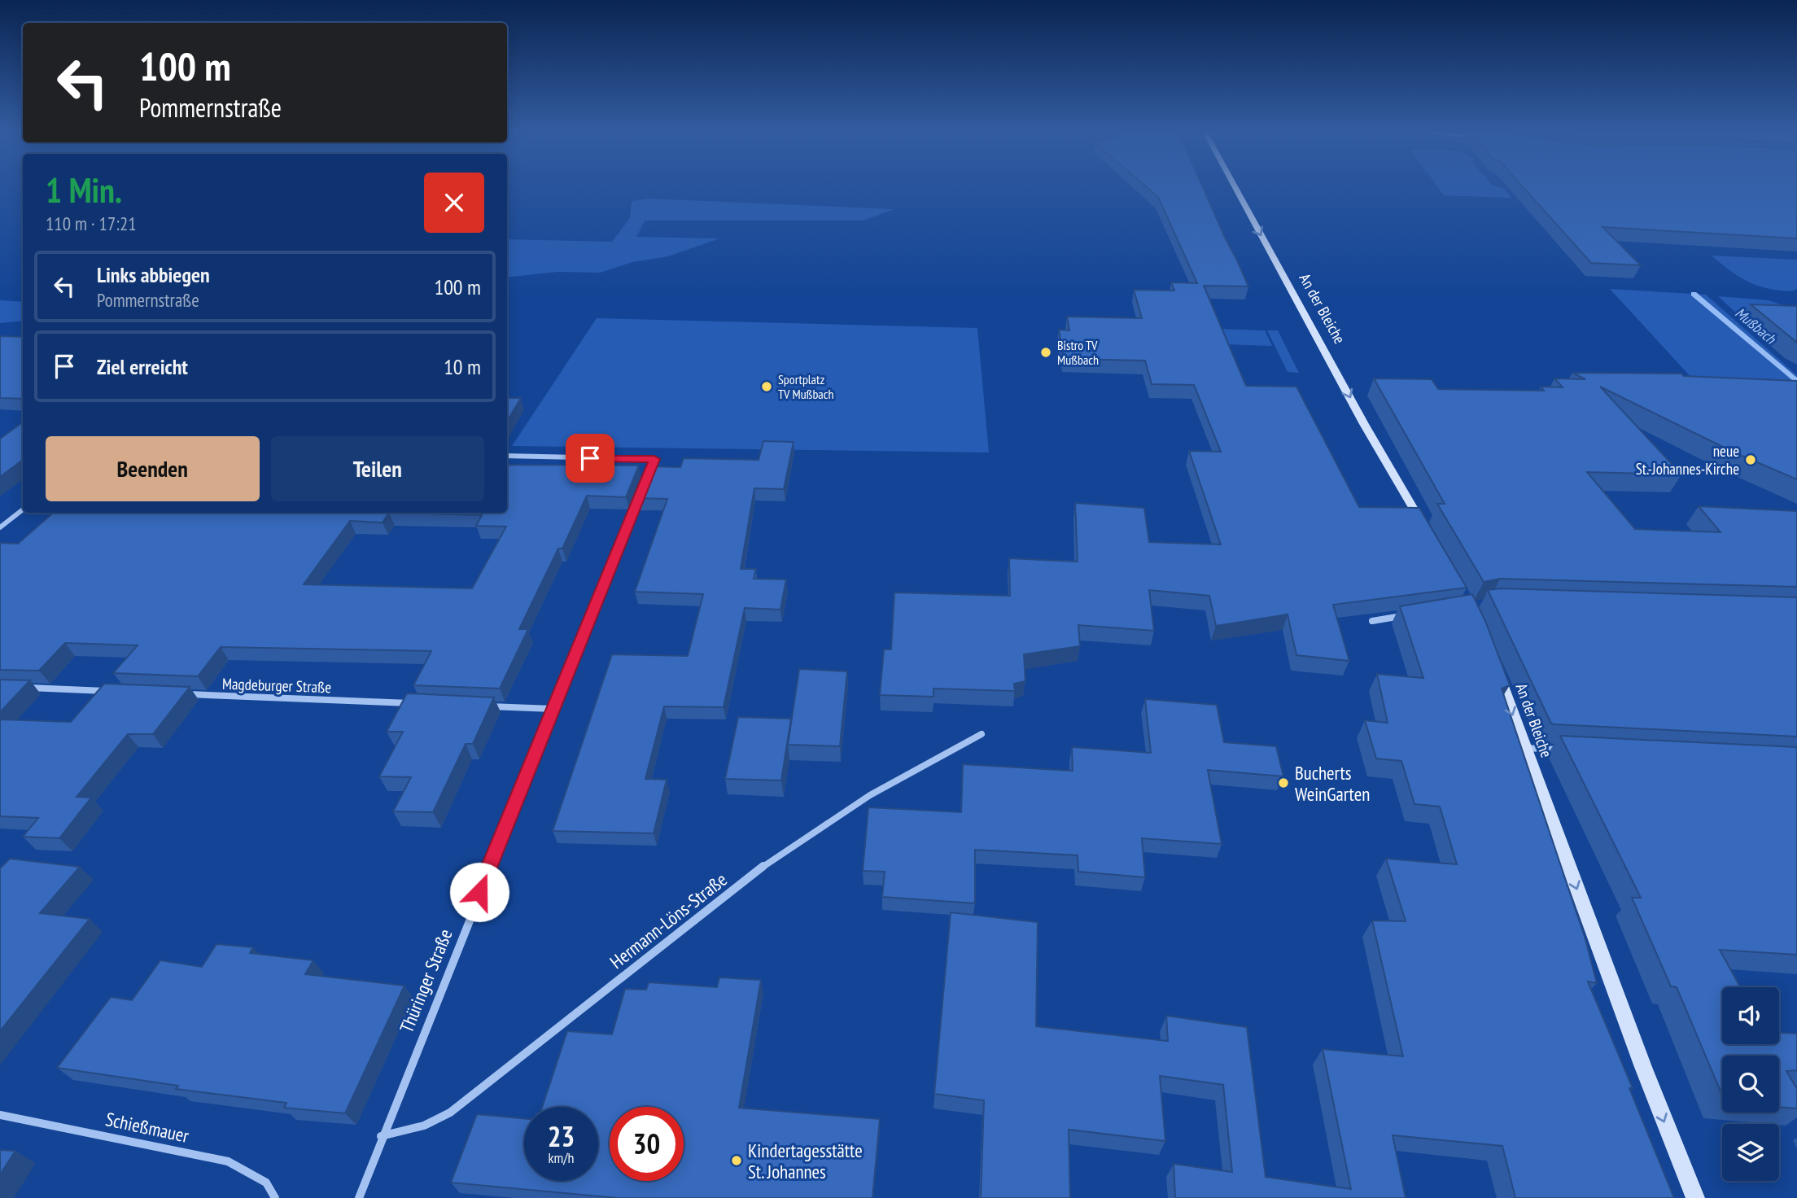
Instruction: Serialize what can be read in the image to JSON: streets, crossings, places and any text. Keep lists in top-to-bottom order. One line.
{"streets":{"main road":["An der Bleiche"],"street":["Magdeburger Straße","Hermann-Löns-Straße","Thüringer Straße","Schießmauer"]},"crossings":[["Hermann-Löns-Straße","Thüringer Straße"]],"one_way":["An der Bleiche"],"water":["Mußbach"],"places":["Bistro TV Mußbach","Sportplatz TV Mußbach","neue St.-Johannes-Kirche","Bucherts WeinGarten","Kindertagesstätte St. Johannes"],"page":{"turn":["100 m","Pommernstraße"],"heading":["1 Min.","110 m · 17:21"],"list":[{"name":"Links abbiegen","note":"Pommernstraße","value":"100 m"},{"name":"Ziel erreicht","value":"10 m"}],"buttons":["Beenden","Teilen"],"speed":"23 km/h","limit":"30"}}
